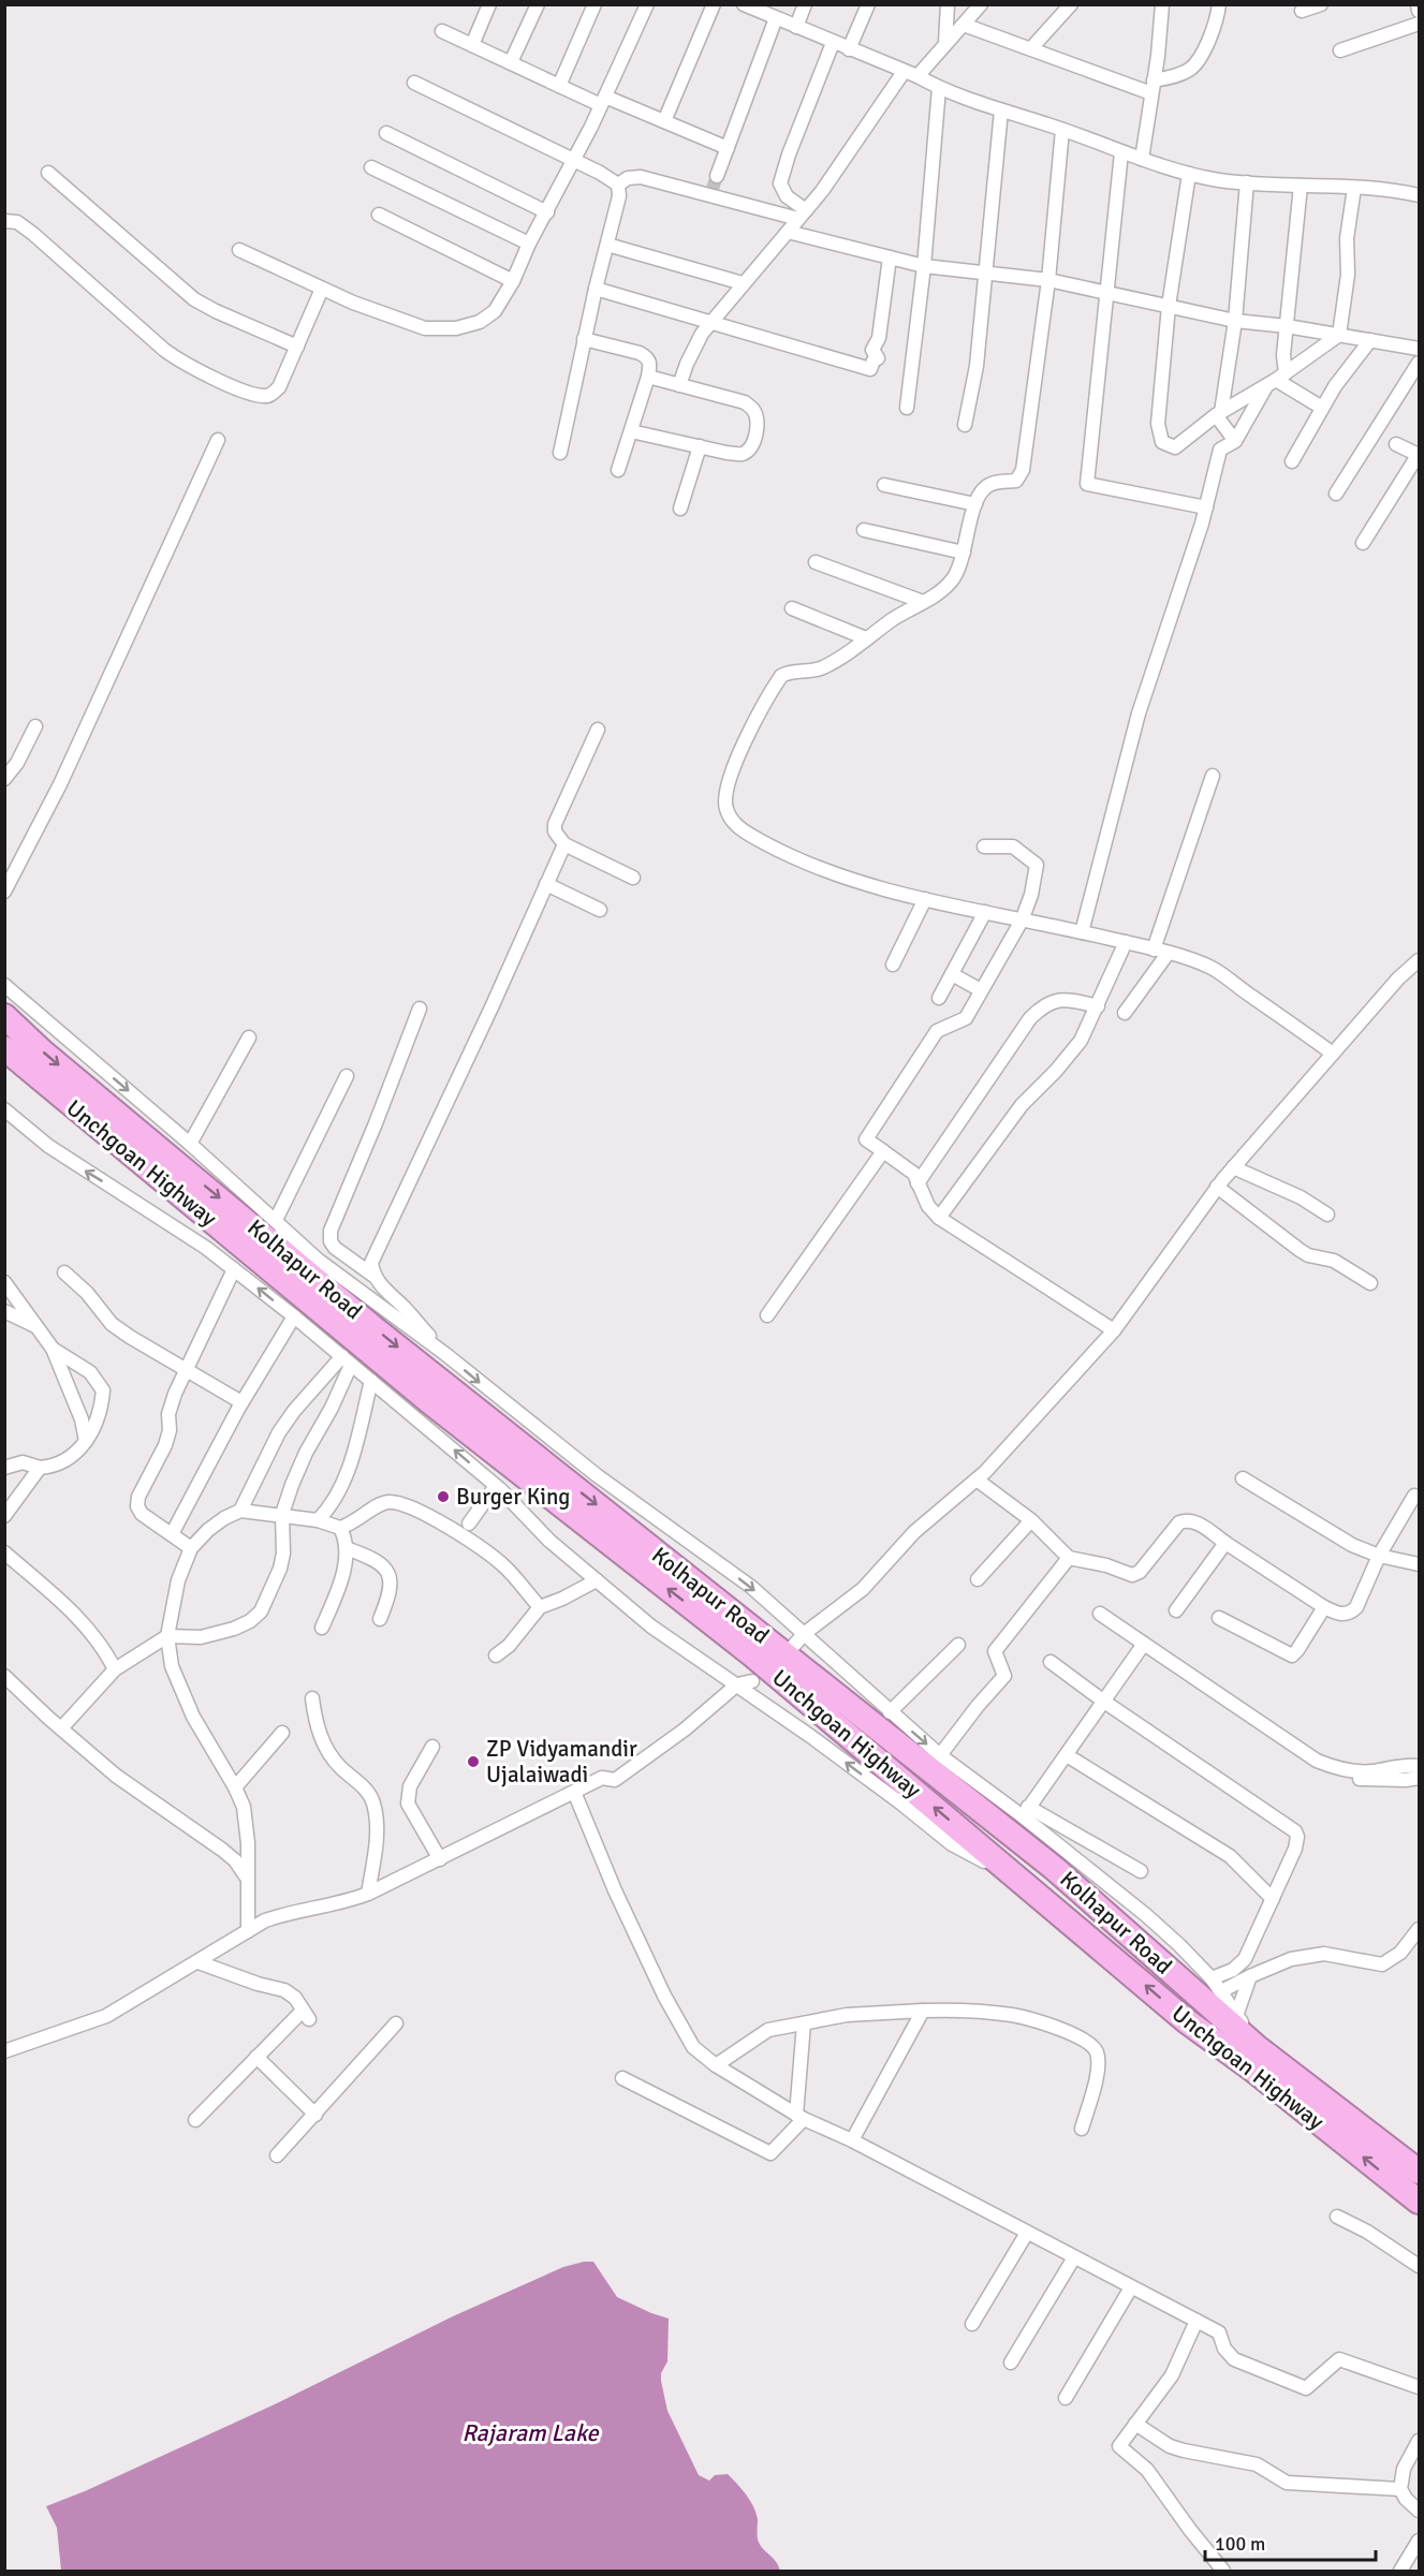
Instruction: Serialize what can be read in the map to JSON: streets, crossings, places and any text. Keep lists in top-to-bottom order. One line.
{"streets":{"highway":["Unchgoan Highway","Kolhapur Road"]},"one_way":["Unchgoan Highway","Kolhapur Road"],"water":["Rajaram Lake"],"places":["Burger King","ZP Vidyamandir Ujalaiwadi"],"scale_bar":"100 m"}
